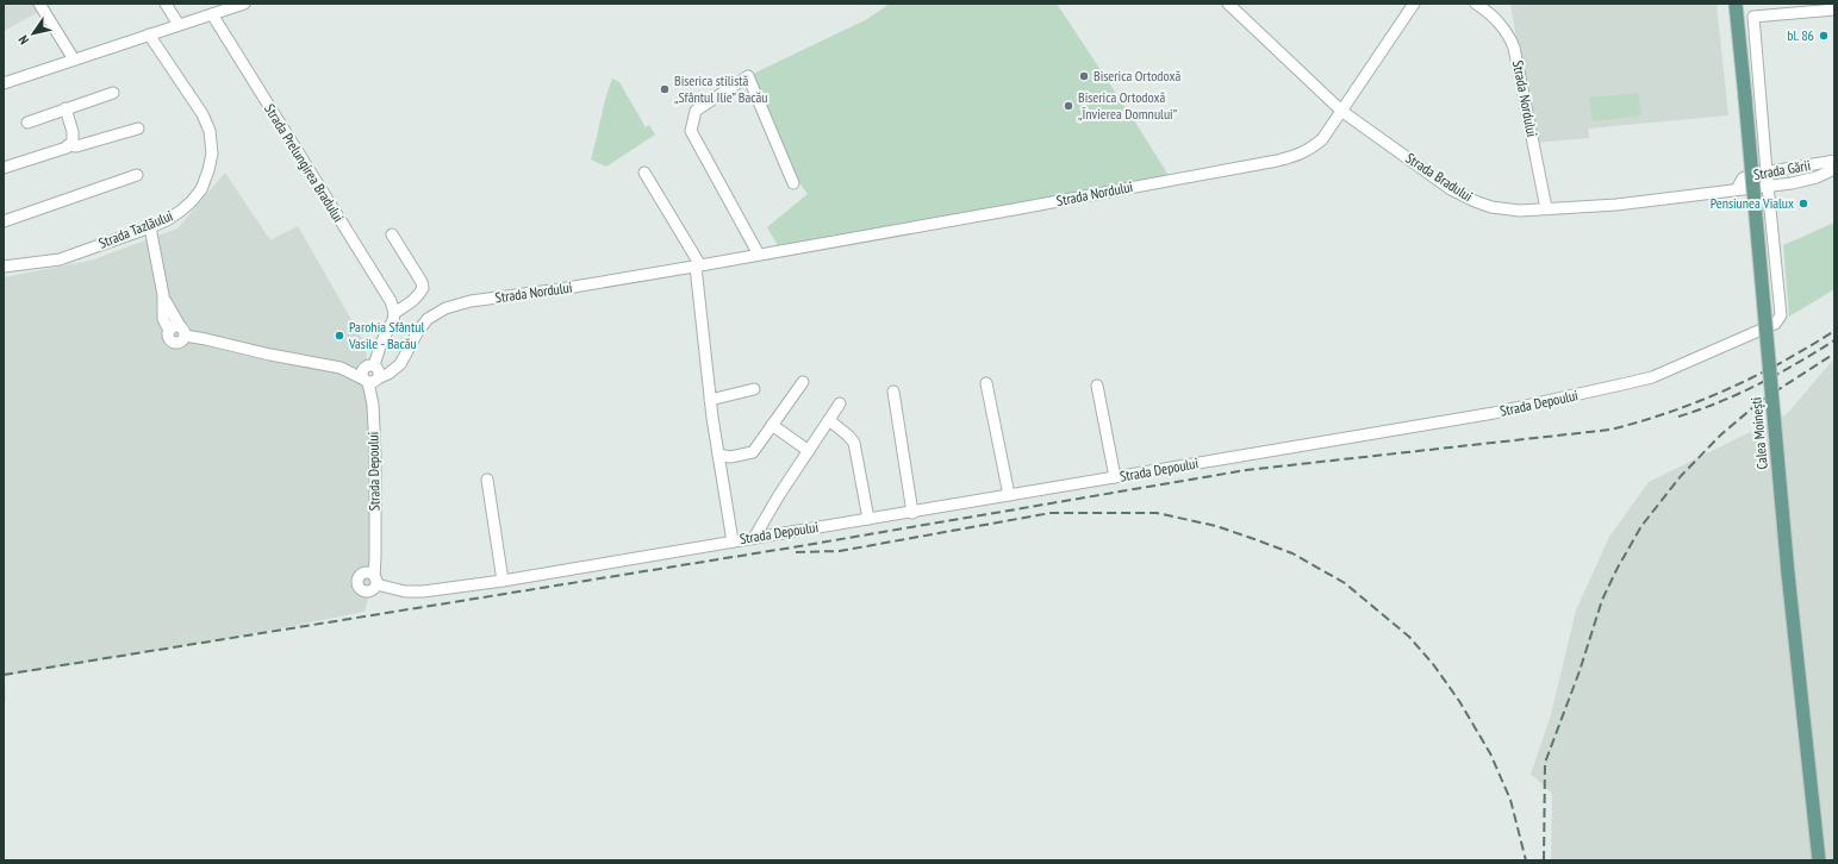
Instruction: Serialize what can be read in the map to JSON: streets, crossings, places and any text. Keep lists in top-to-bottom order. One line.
{"streets":{"main road":["Calea Moinești"],"street":["Strada Nordului","Strada Prelungirea Bradului","Strada Gării","Strada Bradului","Strada Tazlăului","Strada Depoului"]},"crossings":[["Strada Nordului","Strada Bradului"],["Strada Nordului","Strada Depoului"],["Strada Gării","Strada Bradului"],["Strada Gării","Strada Depoului"]],"places":["bl. 86","Biserica Ortodoxă","Biserica stilistă „Sfântul Ilie” Bacău","Biserica Ortodoxă „Învierea Domnului”","Pensiunea Vialux","Parohia Sfântul Vasile - Bacău"],"north":"bottom left"}
